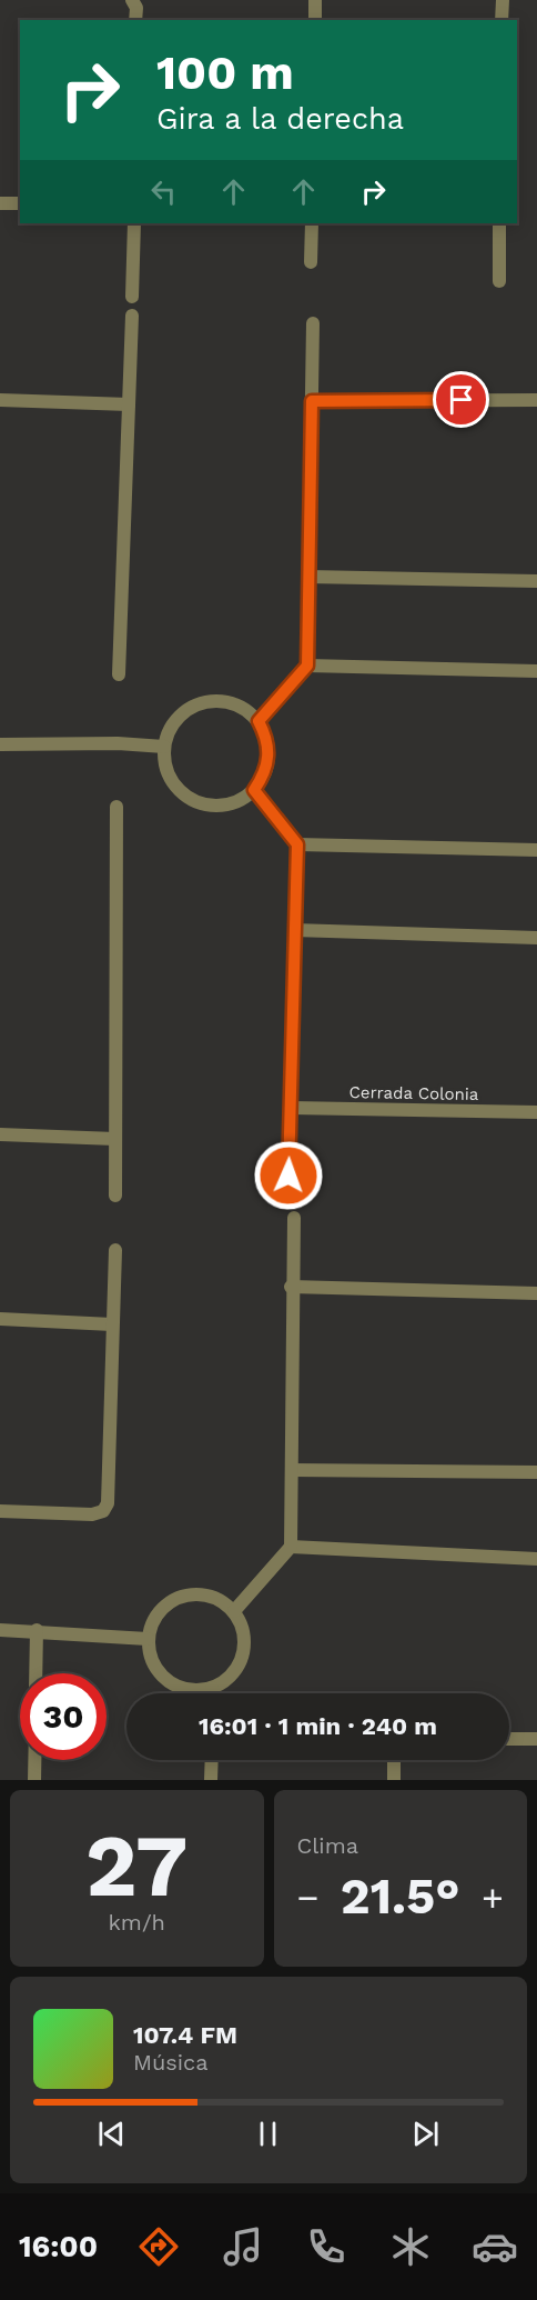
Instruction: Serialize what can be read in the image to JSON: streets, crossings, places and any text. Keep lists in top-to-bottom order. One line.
{"streets":{"street":["Cerrada Colonia"]},"page":{"turn":["100 m","Gira a la derecha"],"limit":"30","trip":"16:01 · 1 min · 240 m","tile":[["27","km/h"],"Clima"],"heat":["−","21.5°","+"],"song":["107.4 FM","Música"],"tabs":"16:00"}}
